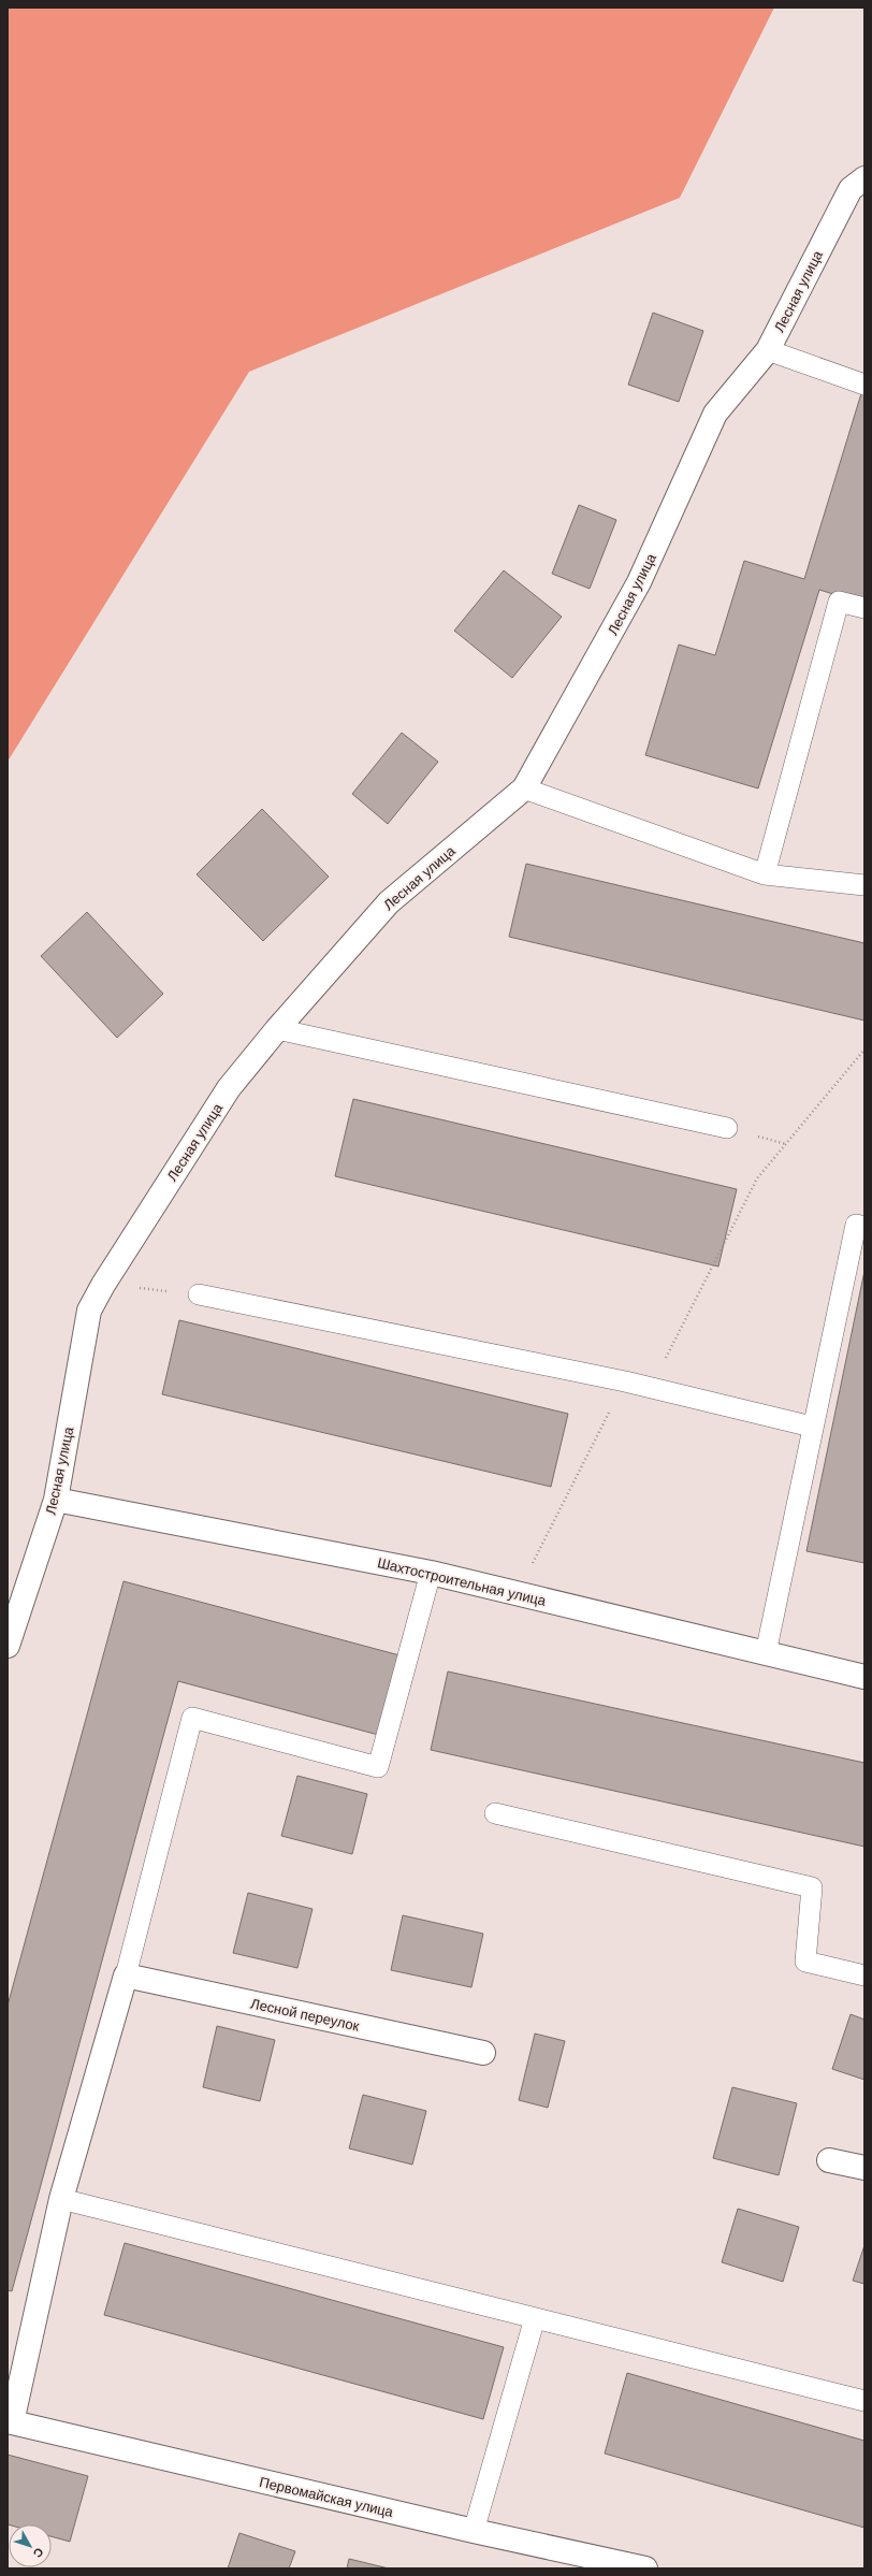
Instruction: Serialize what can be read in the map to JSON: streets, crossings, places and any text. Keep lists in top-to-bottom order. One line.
{"streets":{"street":["Лесная улица","Шахтостроительная улица","Лесной переулок","Первомайская улица"]},"crossings":[["Лесная улица","Шахтостроительная улица"]],"north":"bottom right"}
